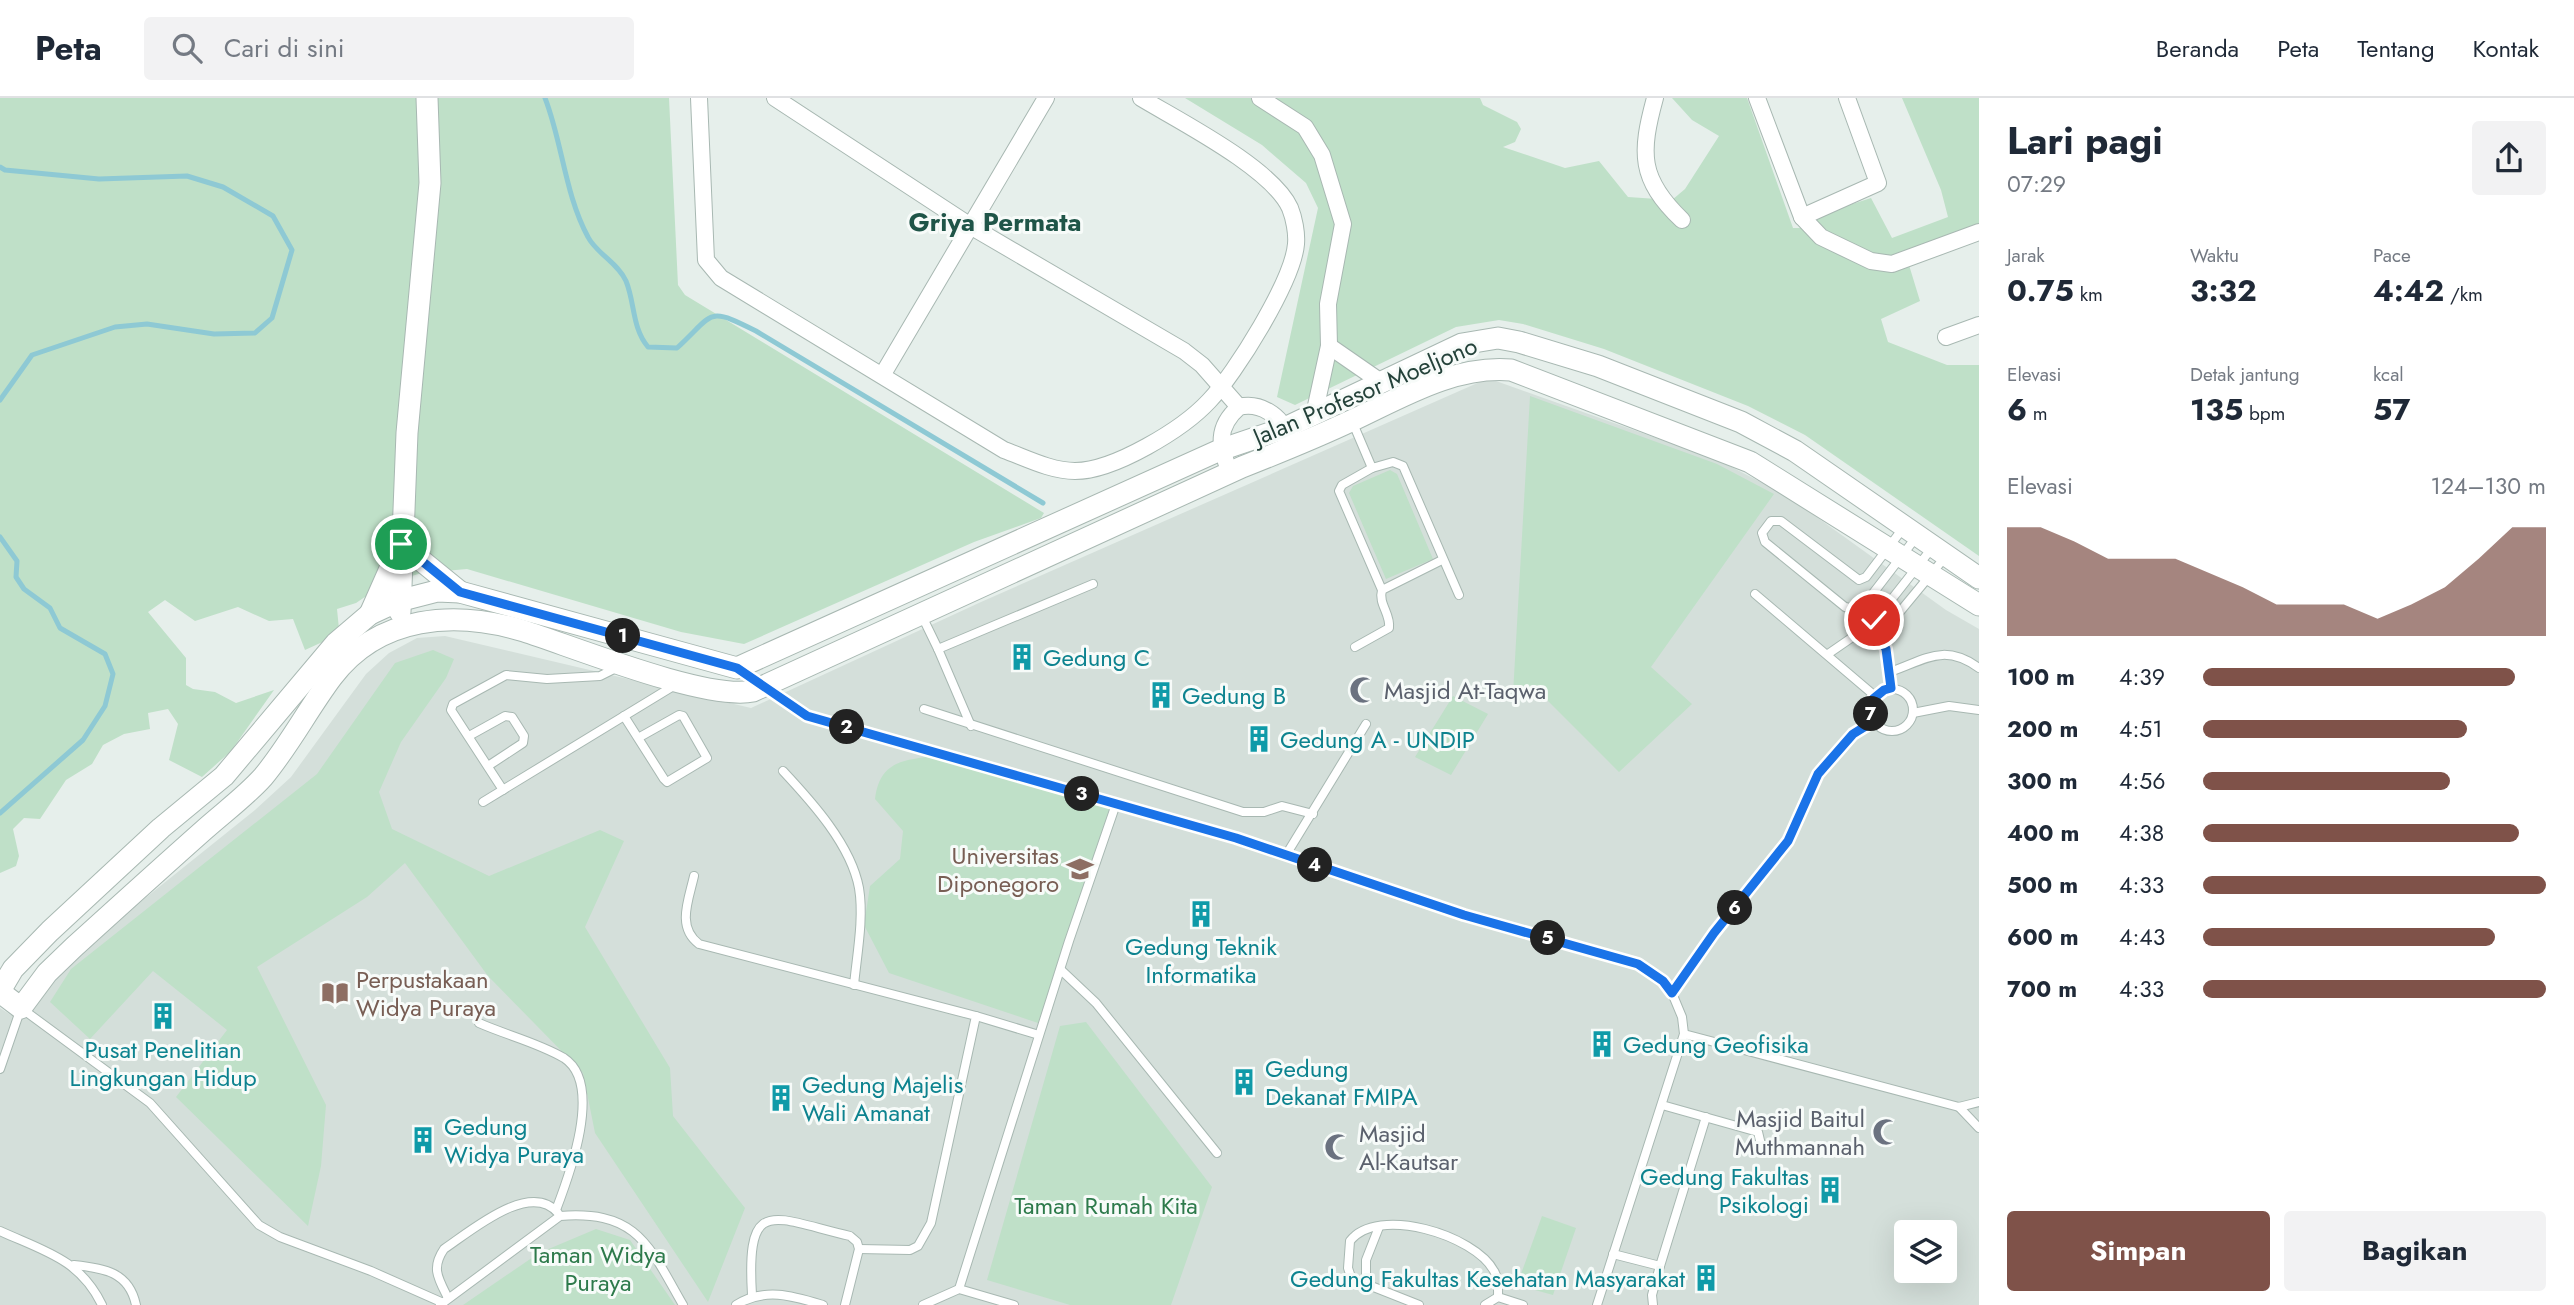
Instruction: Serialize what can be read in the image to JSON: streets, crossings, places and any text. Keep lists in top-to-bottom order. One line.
{"streets":{"street":["Jalan Profesor Moeljono"]},"districts":["Griya Permata"],"parks":["Taman Rumah Kita","Taman Widya Puraya"],"places":{"building":["Gedung C","Gedung B","Gedung A - UNDIP","Gedung Teknik Informatika","Pusat Penelitian Lingkungan Hidup","Gedung Geofisika","Gedung Dekanat FMIPA","Gedung Majelis Wali Amanat","Gedung Widya Puraya","Gedung Fakultas Psikologi","Gedung Fakultas Kesehatan Masyarakat"],"mosque":["Masjid At-Taqwa","Masjid Baitul Muthmannah","Masjid Al-Kautsar"],"school or university":["Universitas Diponegoro"],"library":["Perpustakaan Widya Puraya"]},"page":{"header":"Peta","search":"Cari di sini","nav":["Beranda","Peta","Tentang","Kontak"],"heading":["Lari pagi","07:29"],"stats":[["Jarak","0.75 km"],["Waktu","3:32"],["Pace","4:42 /km"],["Elevasi","6 m"],["Detak jantung","135 bpm"],["kcal","57"]],"chart":["Elevasi","124–130 m"],"pins":["1","7","2","3","4","6","5"],"list":[{"name":"100 m","note":"4:39"},{"name":"200 m","note":"4:51"},{"name":"300 m","note":"4:56"},{"name":"400 m","note":"4:38"},{"name":"500 m","note":"4:33"},{"name":"600 m","note":"4:43"},{"name":"700 m","note":"4:33"}],"buttons":["Simpan","Bagikan"]}}
